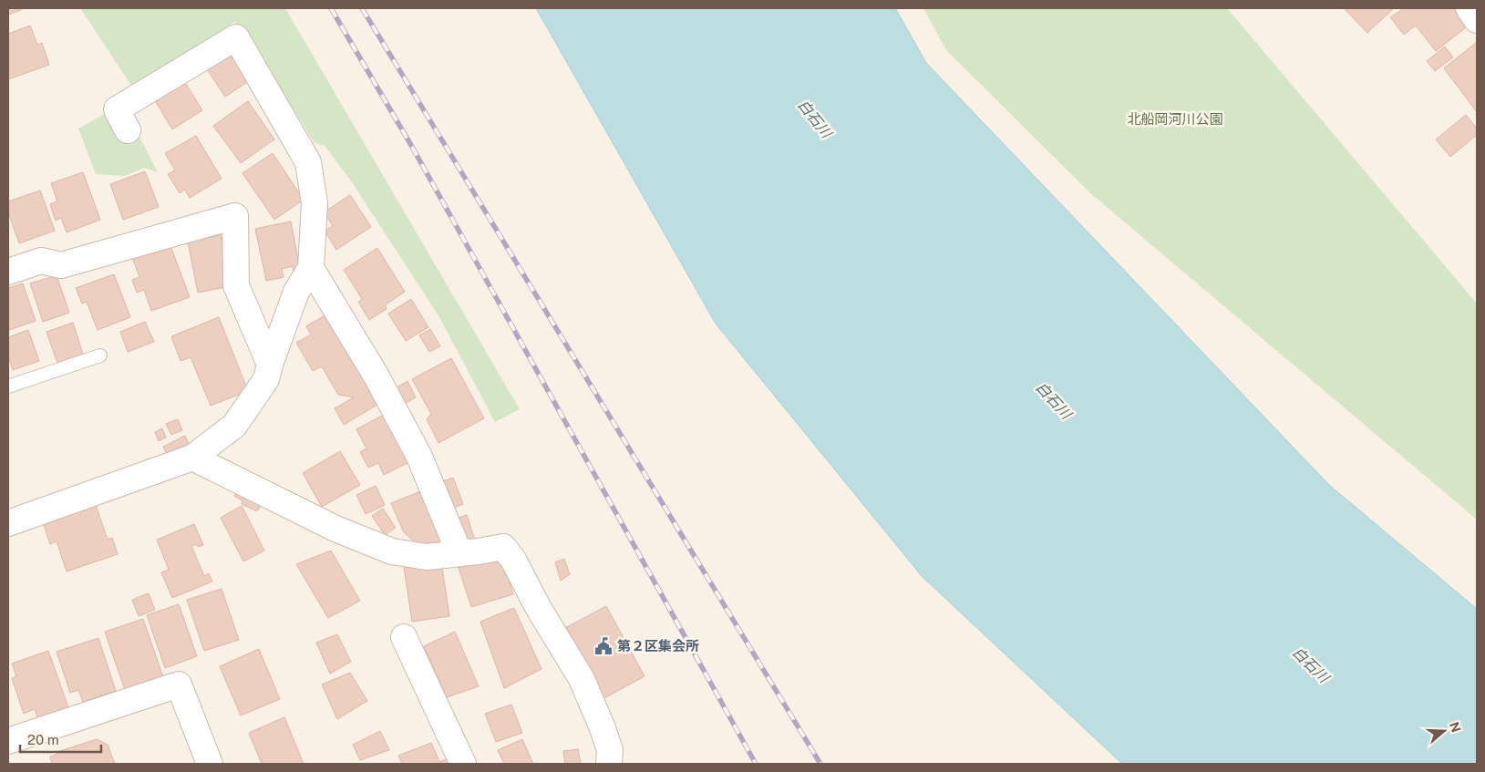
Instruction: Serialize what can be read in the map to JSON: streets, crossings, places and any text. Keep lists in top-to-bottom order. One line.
{"water":["白石川"],"parks":["北船岡河川公園"],"places":{"public building":["第２区集会所"]},"scale_bar":"20 m","north":"right"}
